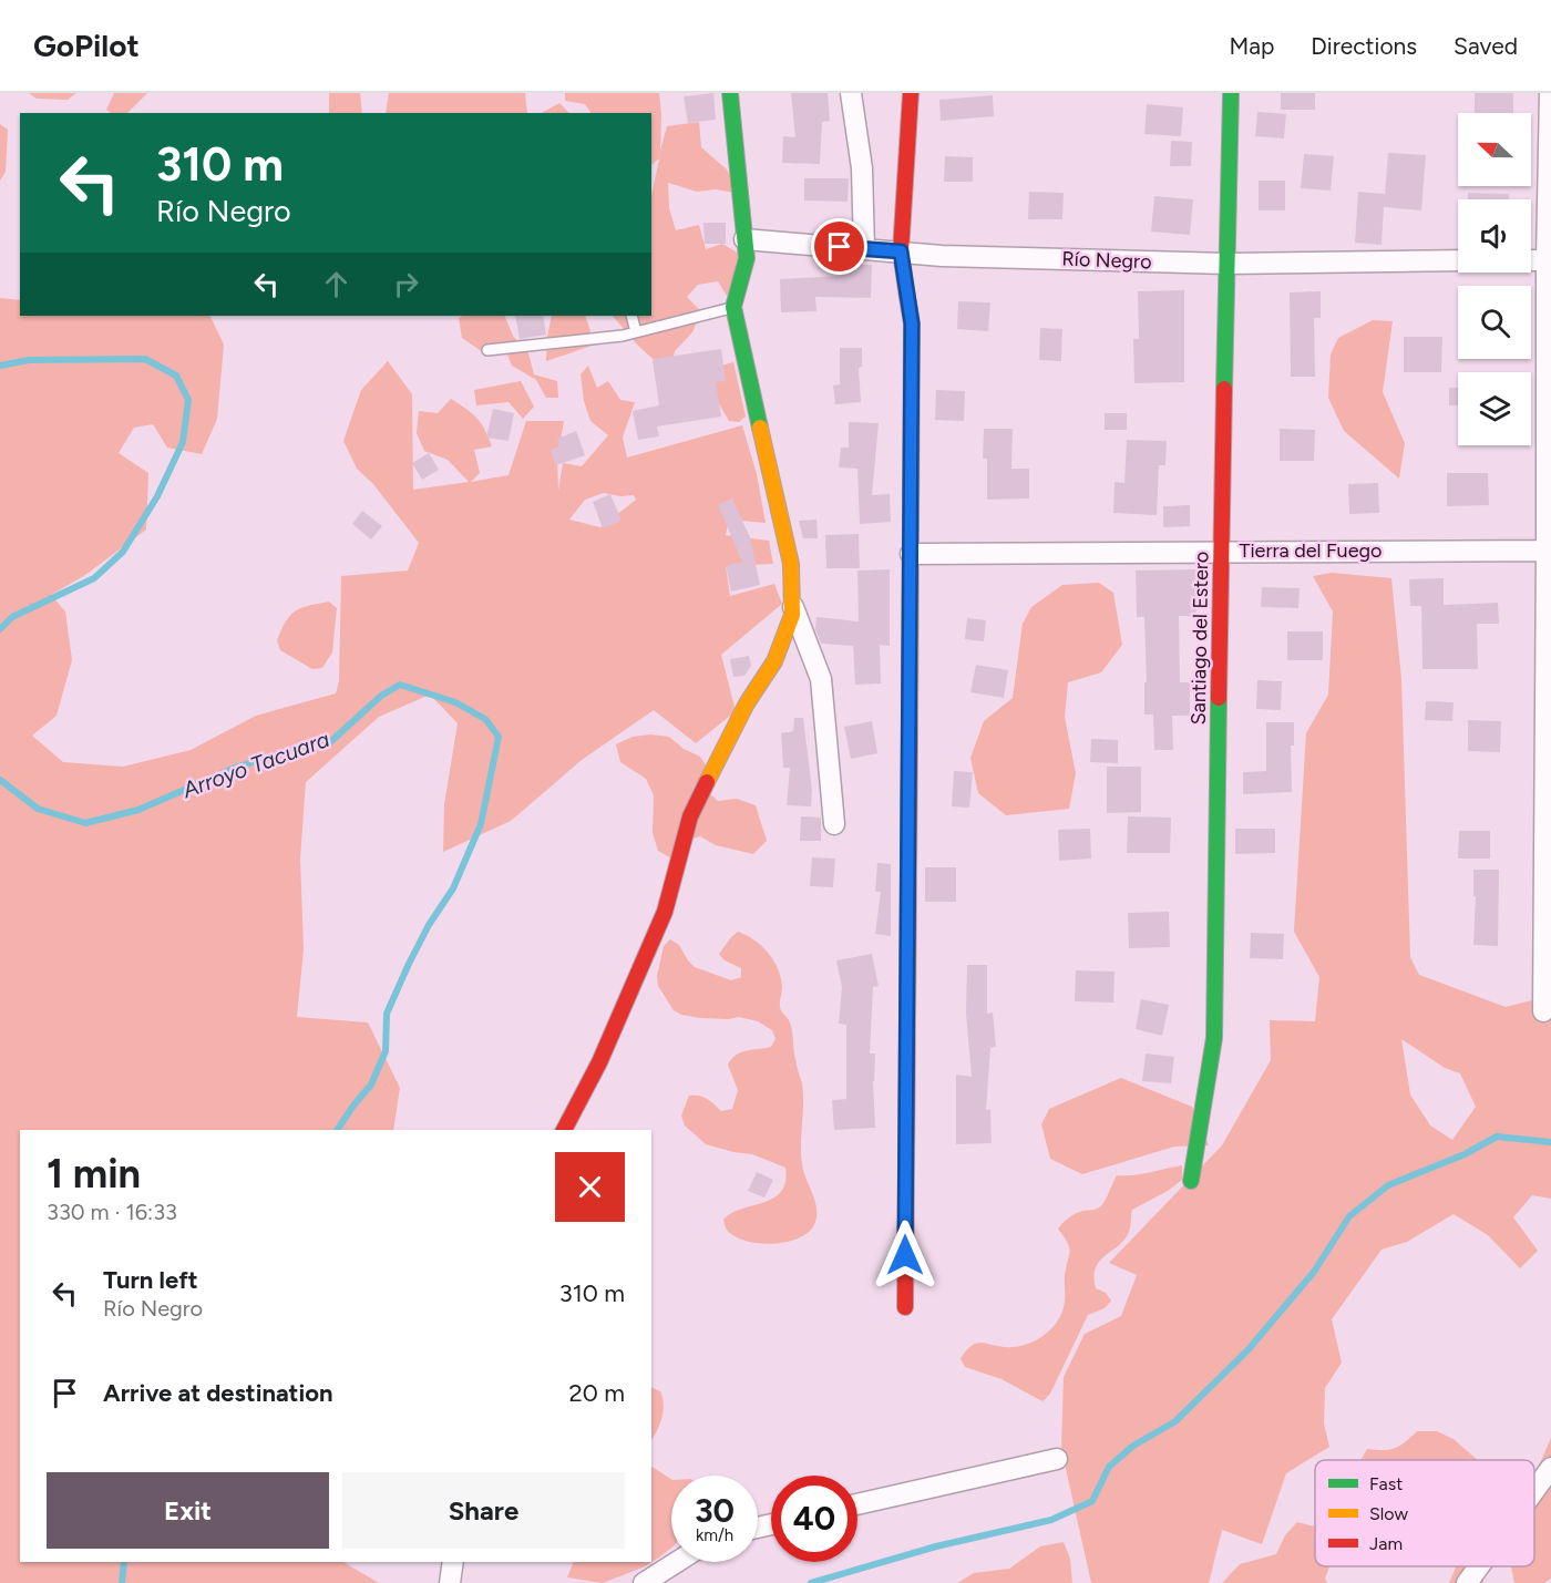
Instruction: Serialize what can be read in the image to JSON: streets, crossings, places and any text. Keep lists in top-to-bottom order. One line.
{"streets":{"street":["Río Negro","Tierra del Fuego","Santiago del Estero"]},"crossings":[["Río Negro","Santiago del Estero"],["Tierra del Fuego","Santiago del Estero"]],"water":["Arroyo Tacuara"],"legend":["Fast","Slow","Jam"],"north":"left","page":{"header":"GoPilot","nav":["Map","Directions","Saved"],"turn":["310 m","Río Negro"],"heading":["1 min","330 m · 16:33"],"list":[{"name":"Turn left","note":"Río Negro","value":"310 m"},{"name":"Arrive at destination","value":"20 m"}],"buttons":["Exit","Share"],"speed":"30 km/h","limit":"40"}}
